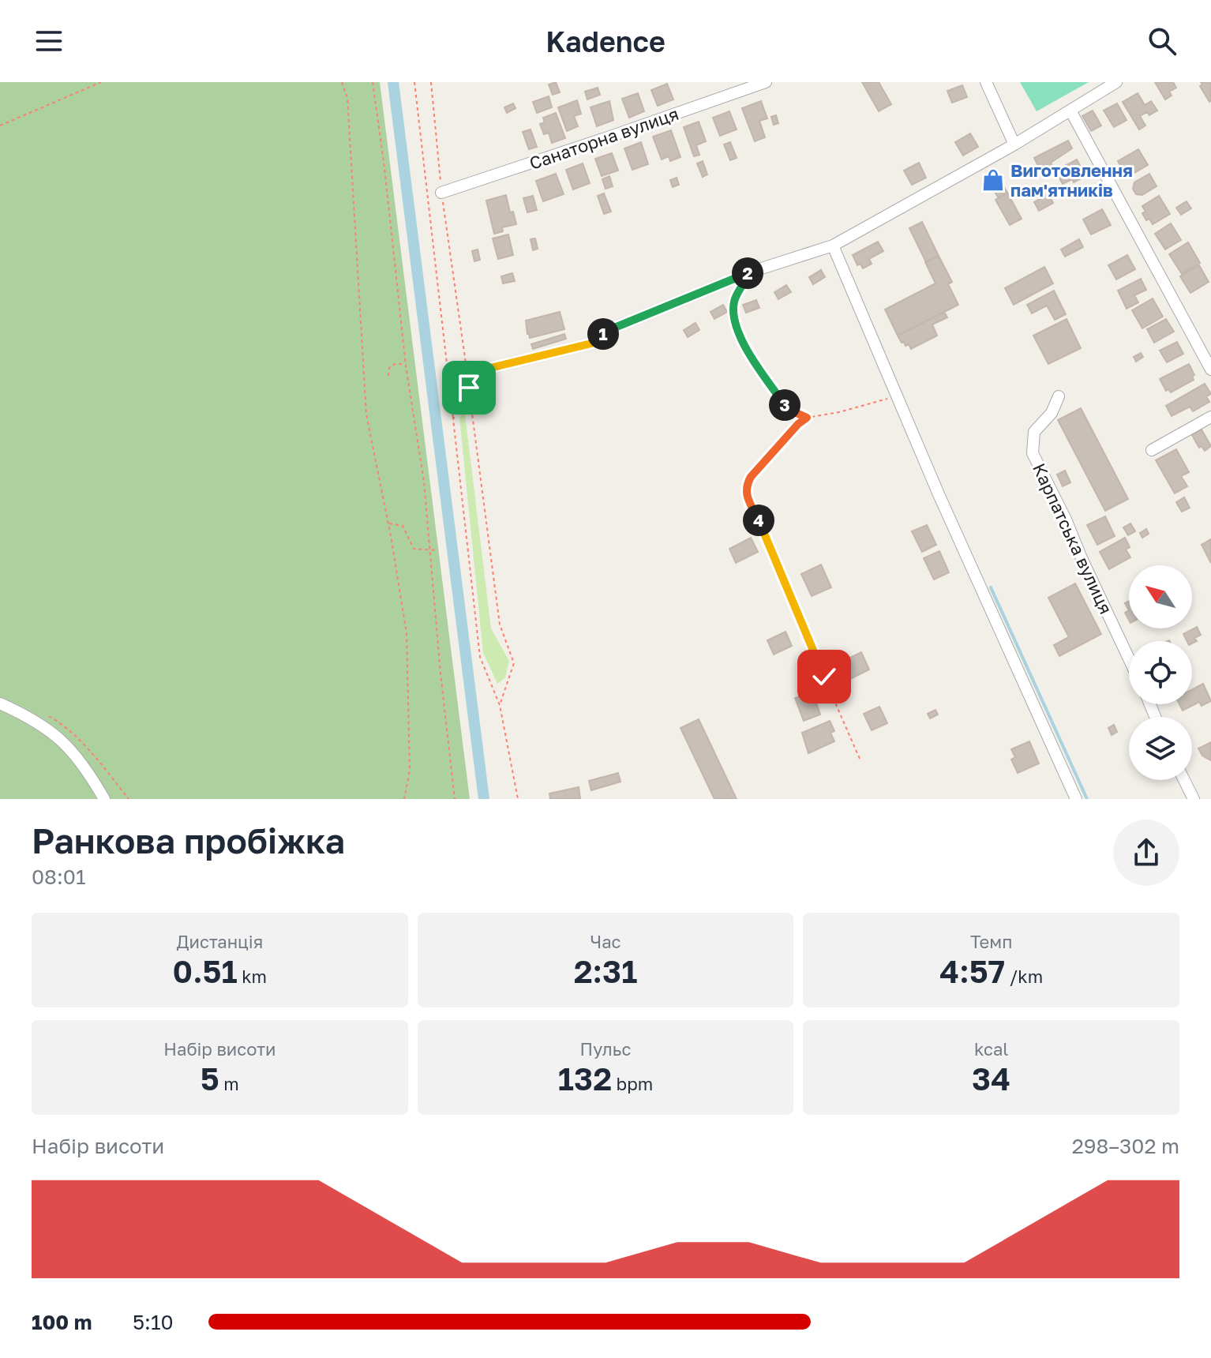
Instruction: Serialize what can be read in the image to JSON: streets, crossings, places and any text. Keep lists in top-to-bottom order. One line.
{"streets":{"street":["Санаторна вулиця","Карпатська вулиця"]},"places":{"shop":["Виготовлення пам'ятників"]},"north":"top left","page":{"header":"Kadence","pins":["2","1","3","4"],"heading":["Ранкова пробіжка","08:01"],"stats":[["Дистанція","0.51 km"],["Час","2:31"],["Темп","4:57 /km"],["Набір висоти","5 m"],["Пульс","132 bpm"],["kcal","34"]],"chart":["Набір висоти","298–302 m"],"list":[{"name":"100 m","note":"5:10"}]}}
